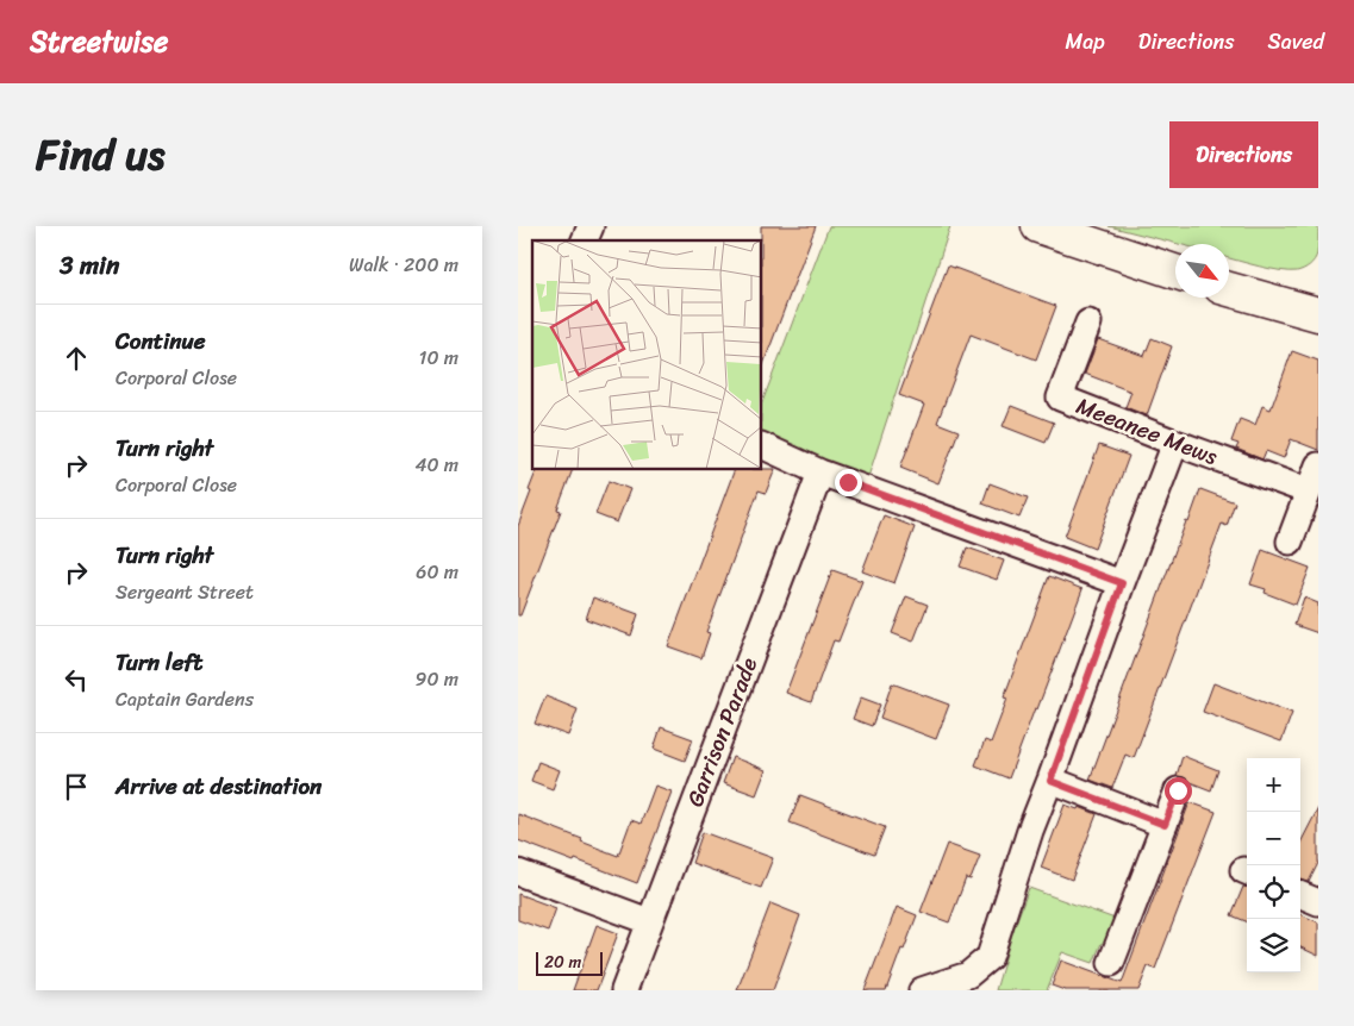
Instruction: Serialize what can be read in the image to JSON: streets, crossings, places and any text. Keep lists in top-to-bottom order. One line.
{"streets":{"street":["Meeanee Mews","Garrison Parade"]},"scale_bar":"20 m","north":"bottom right","page":{"header":"Streetwise","nav":["Map","Directions","Saved"],"title":"Find us","buttons":"Directions","heading":["3 min","Walk · 200 m"],"list":[["Continue","Corporal Close","10 m"],["Turn right","Corporal Close","40 m"],["Turn right","Sergeant Street","60 m"],["Turn left","Captain Gardens","90 m"],"Arrive at destination"],"map_buttons":["+","−"],"scale":"20 m"}}
